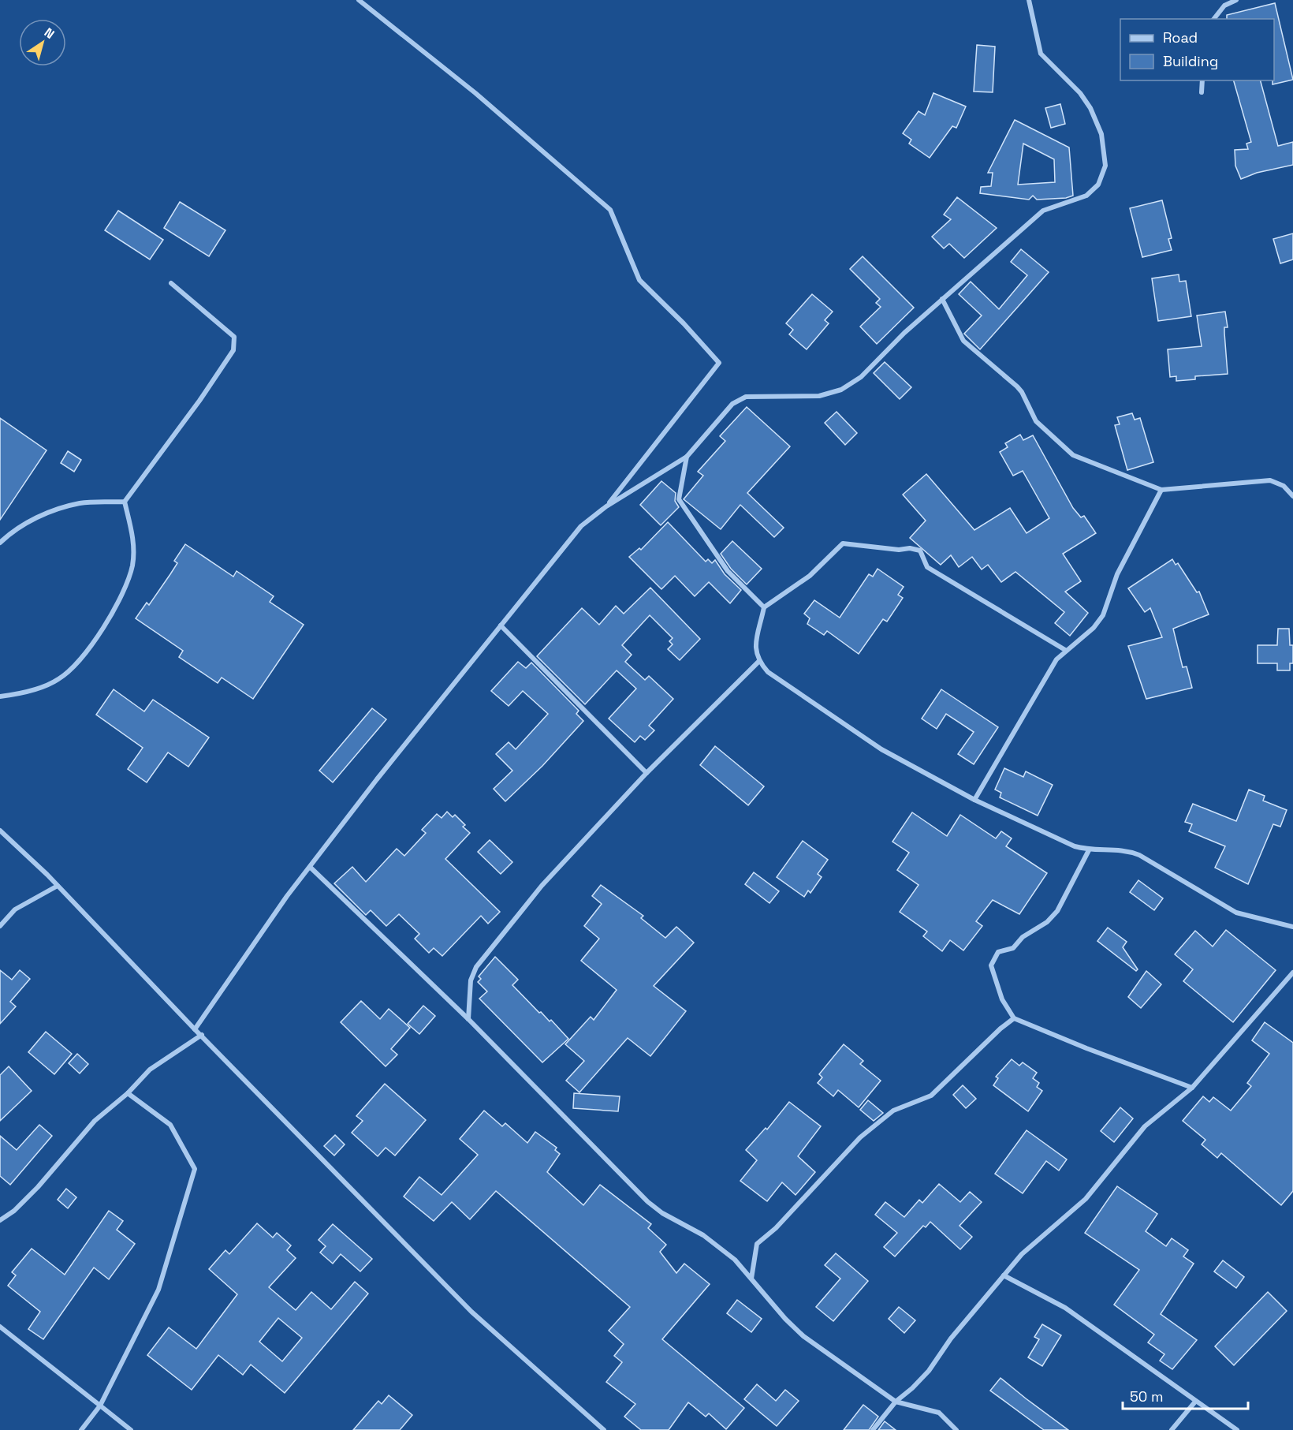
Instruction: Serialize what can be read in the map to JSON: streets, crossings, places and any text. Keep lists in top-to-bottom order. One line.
{"legend":["Road","Building"],"scale_bar":"50 m","north":"top right"}
